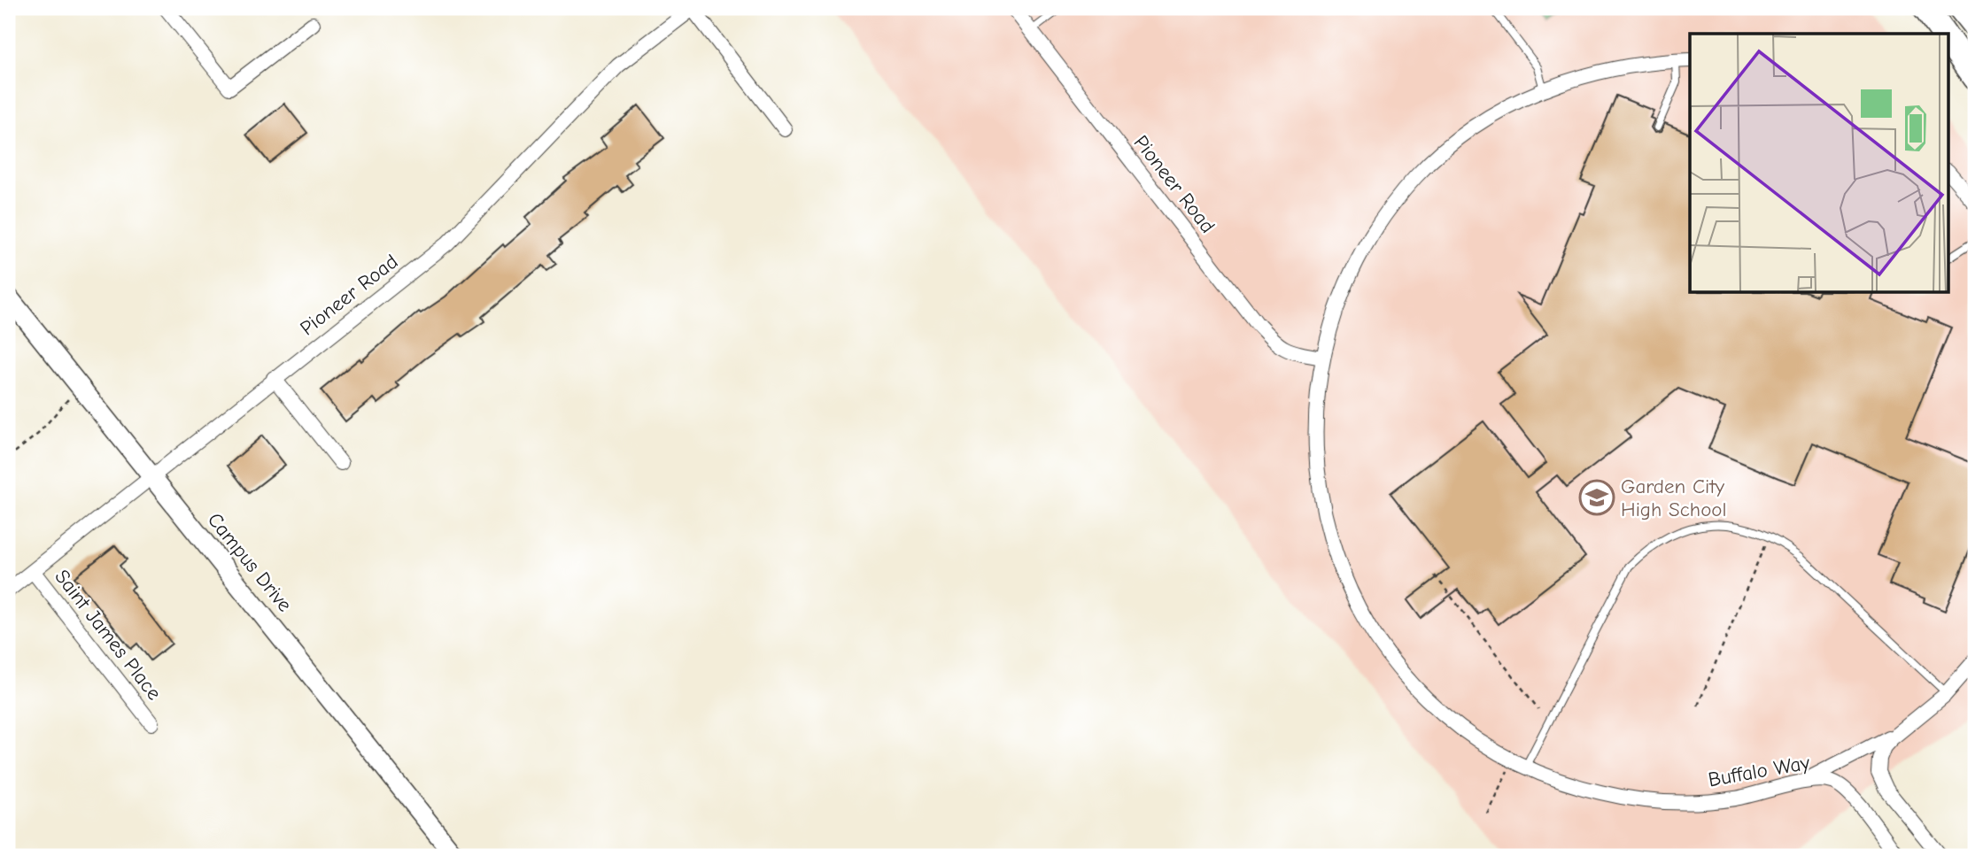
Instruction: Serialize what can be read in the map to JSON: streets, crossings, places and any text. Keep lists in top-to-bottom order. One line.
{"streets":{"main road":["Campus Drive"],"street":["Pioneer Road","Saint James Place","Buffalo Way"]},"crossings":[["Pioneer Road","Campus Drive"],["Pioneer Road","Saint James Place"],["Pioneer Road","Buffalo Way"]],"places":{"school or university":["Garden City High School"]}}
